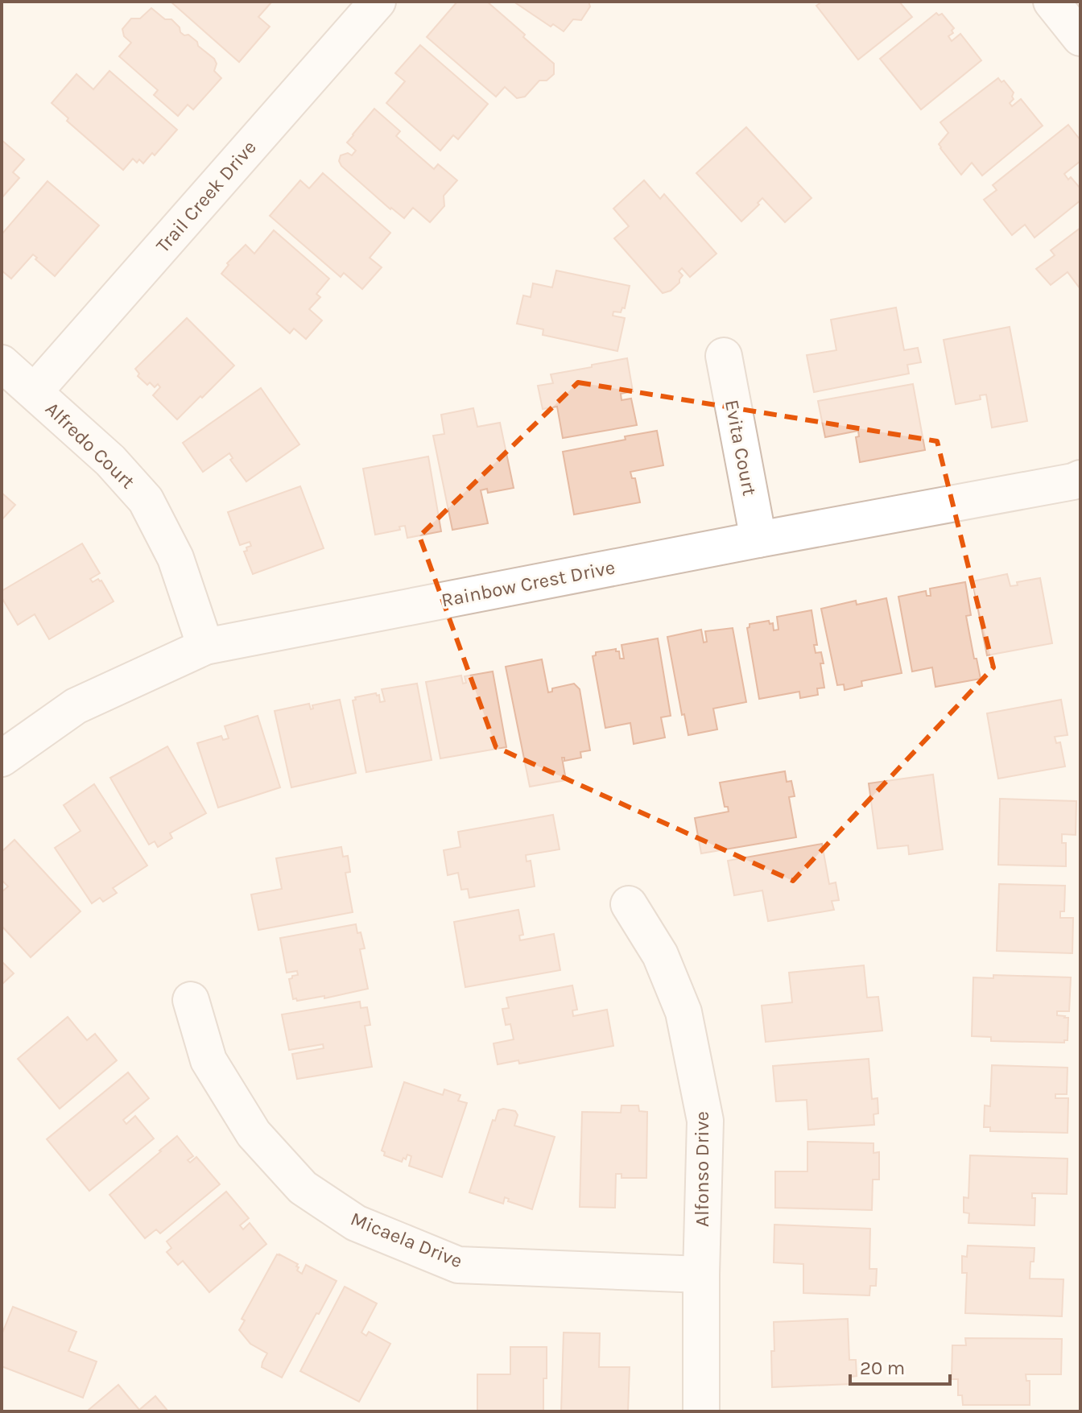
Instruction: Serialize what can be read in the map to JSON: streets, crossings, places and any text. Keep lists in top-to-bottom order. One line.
{"streets":{"street":["Trail Creek Drive","Alfredo Court","Evita Court","Rainbow Crest Drive","Alfonso Drive","Micaela Drive"]},"crossings":[["Trail Creek Drive","Alfredo Court"],["Alfredo Court","Rainbow Crest Drive"],["Evita Court","Rainbow Crest Drive"],["Alfonso Drive","Micaela Drive"]],"scale_bar":"20 m"}
